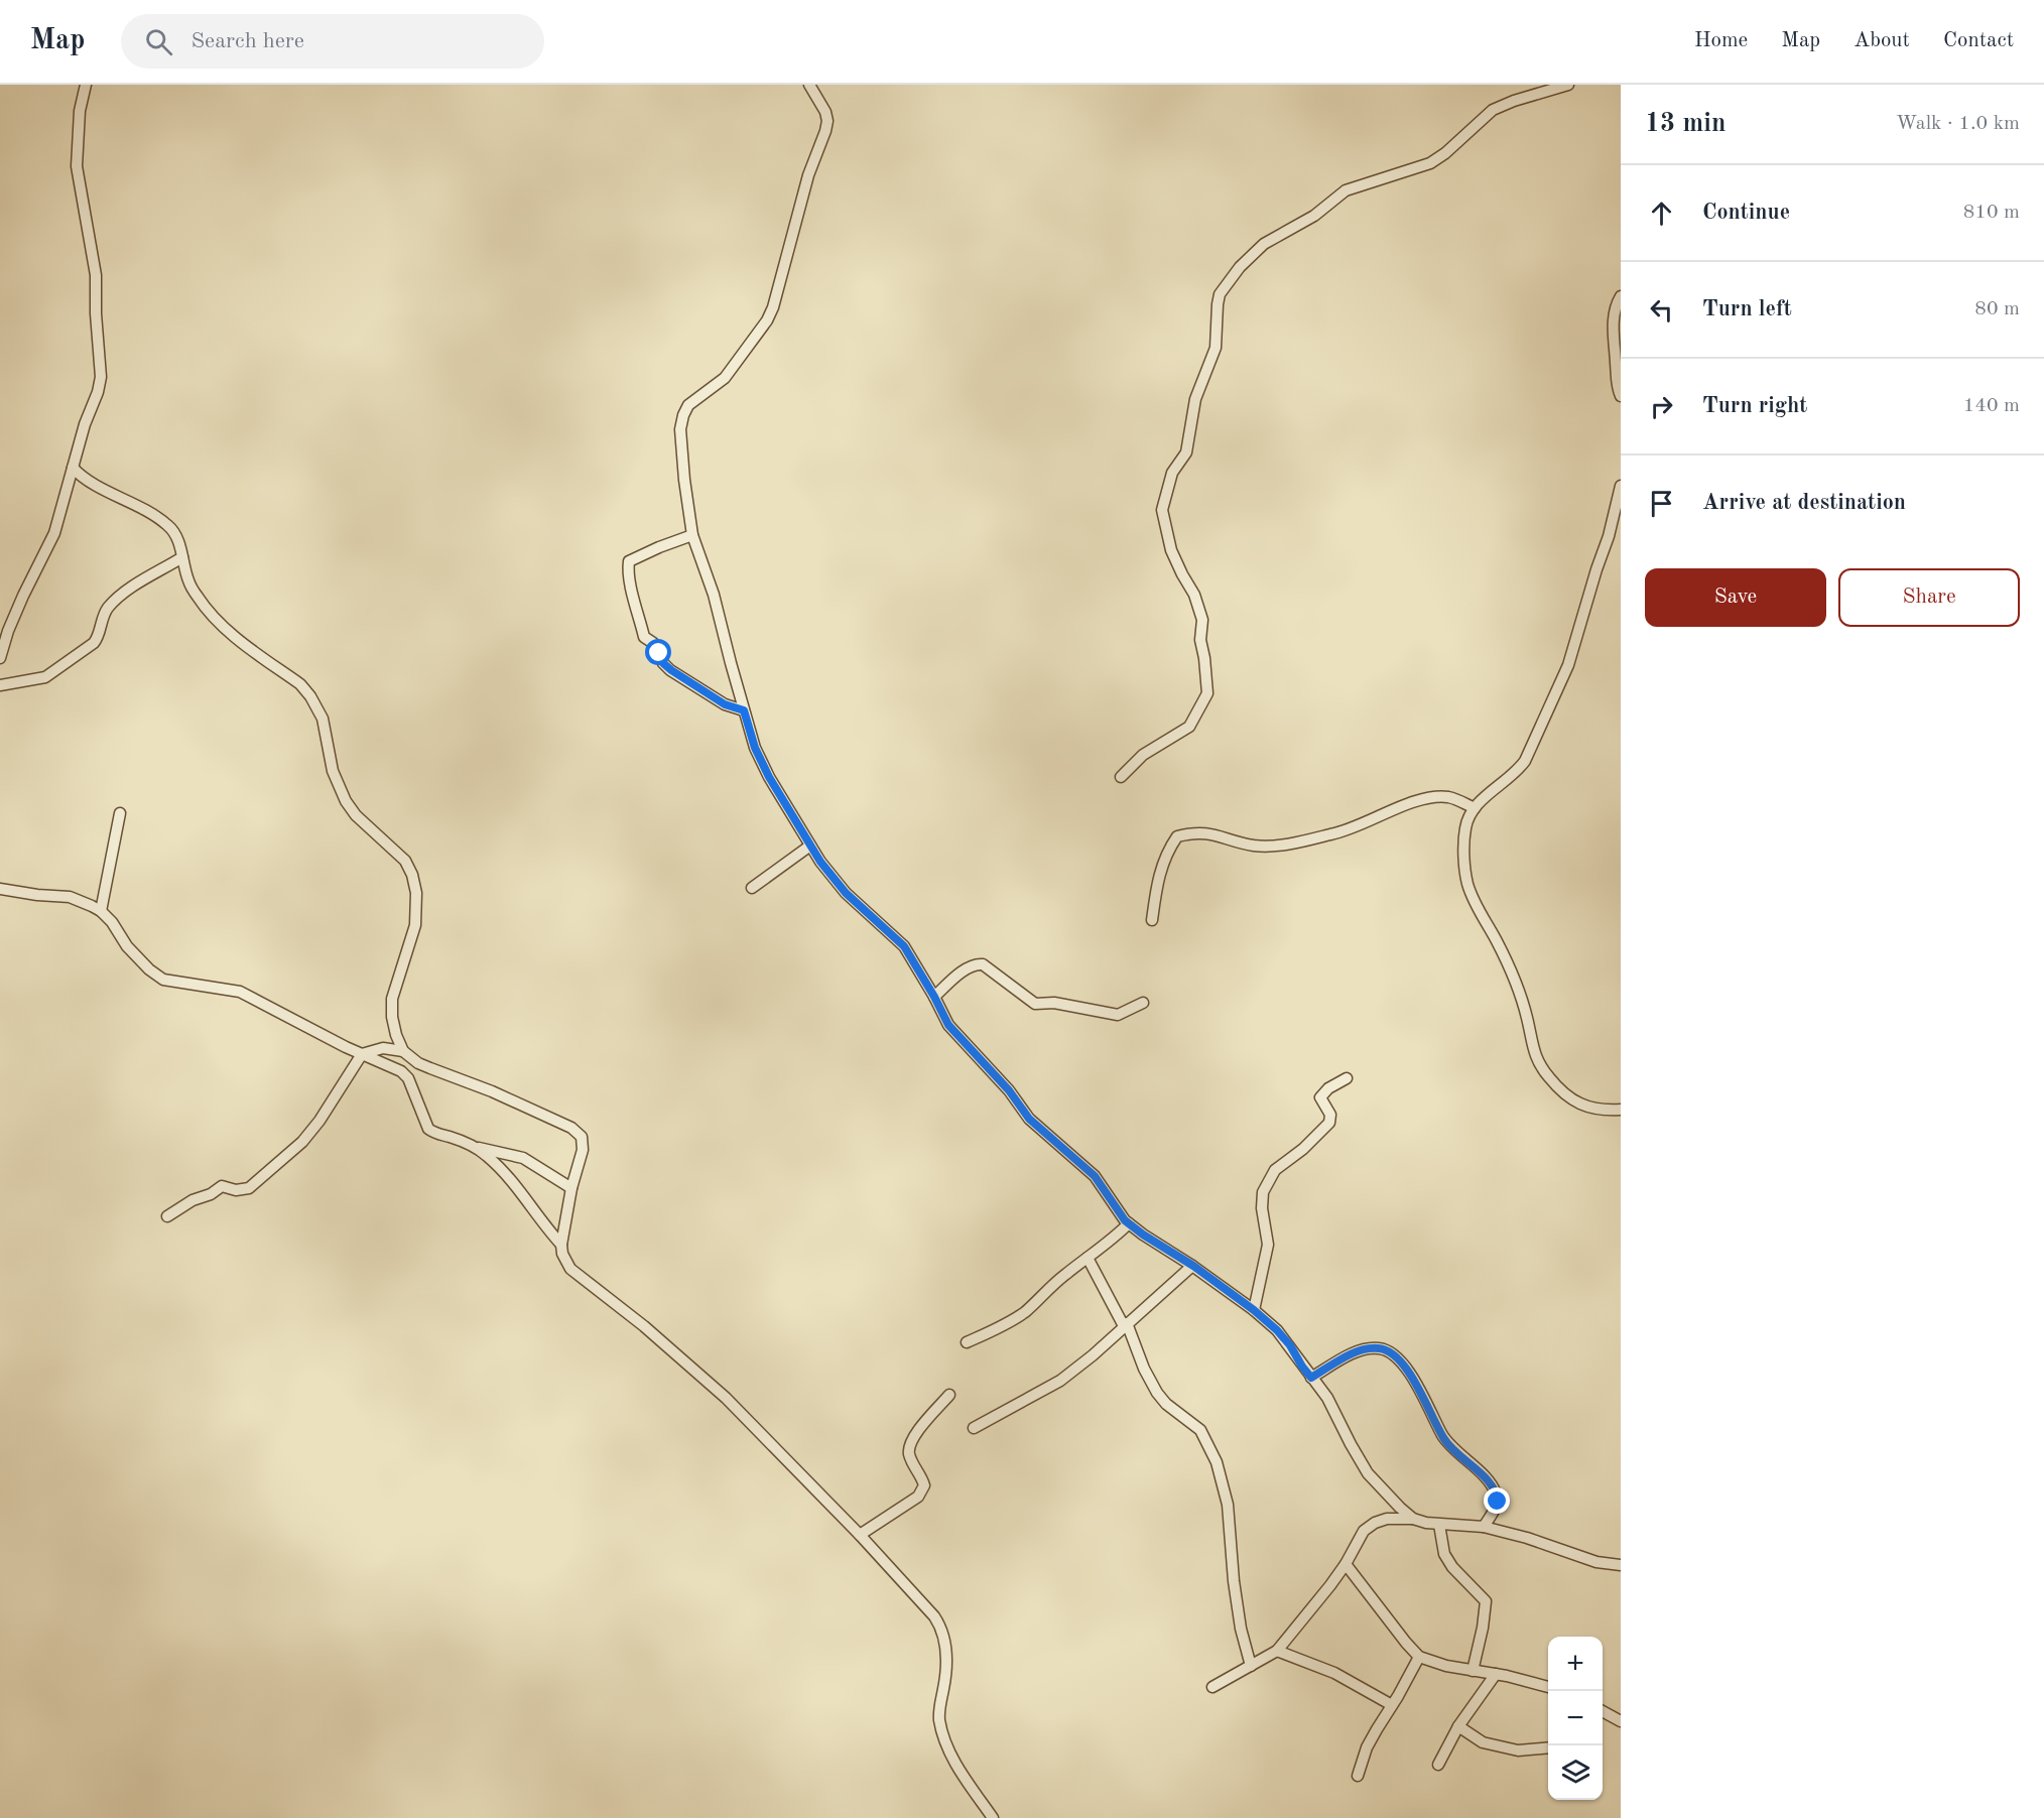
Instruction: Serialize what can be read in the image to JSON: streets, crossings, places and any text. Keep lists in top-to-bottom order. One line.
{"page":{"header":"Map","search":"Search here","nav":["Home","Map","About","Contact"],"heading":["13 min","Walk · 1.0 km"],"list":[["Continue","810 m"],["Turn left","80 m"],["Turn right","140 m"],"Arrive at destination"],"buttons":["Save","Share"],"map_buttons":["+","−"]}}
